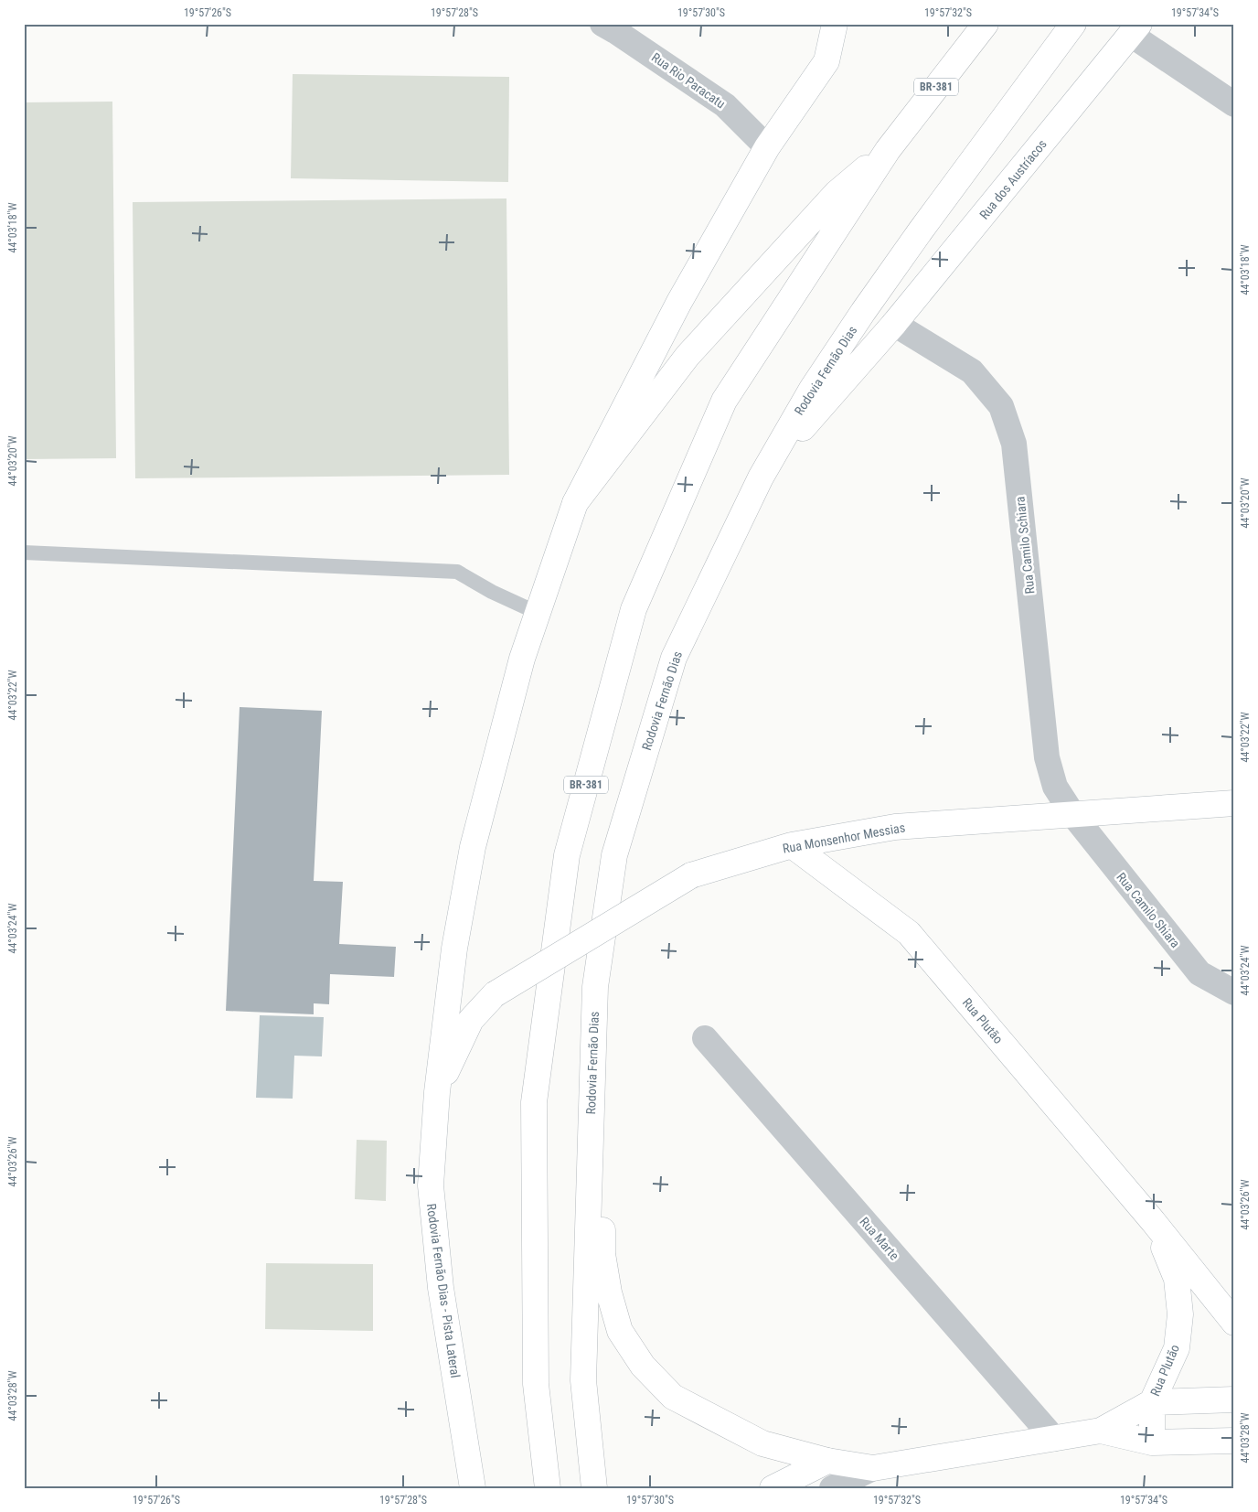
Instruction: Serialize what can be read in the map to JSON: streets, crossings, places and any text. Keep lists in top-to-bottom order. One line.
{"streets":{"main road":["BR-381","Rua dos Austríacos","Rodovia Fernão Dias","Rua Monsenhor Messias","Rua Plutão","Rodovia Fernão Dias - Pista Lateral"],"street":["Rua Rio Paracatu","Rua Camilo Schiara","Rua Camilo Shiara","Rua Marte"]},"crossings":[["Rua dos Austríacos","Rodovia Fernão Dias"],["Rua dos Austríacos","Rua Camilo Schiara"],["Rua Camilo Schiara","Rua Monsenhor Messias"],["Rua Camilo Schiara","Rua Camilo Shiara"],["Rua Monsenhor Messias","Rua Camilo Shiara"],["Rua Monsenhor Messias","Rua Plutão"],["Rua Monsenhor Messias","Rodovia Fernão Dias - Pista Lateral"]],"coordinates":["19°57'26\"S","19°57'28\"S","19°57'30\"S","19°57'32\"S","19°57'34\"S","44°03'18\"W","44°03'20\"W","44°03'22\"W","44°03'24\"W","44°03'26\"W","44°03'28\"W"]}
